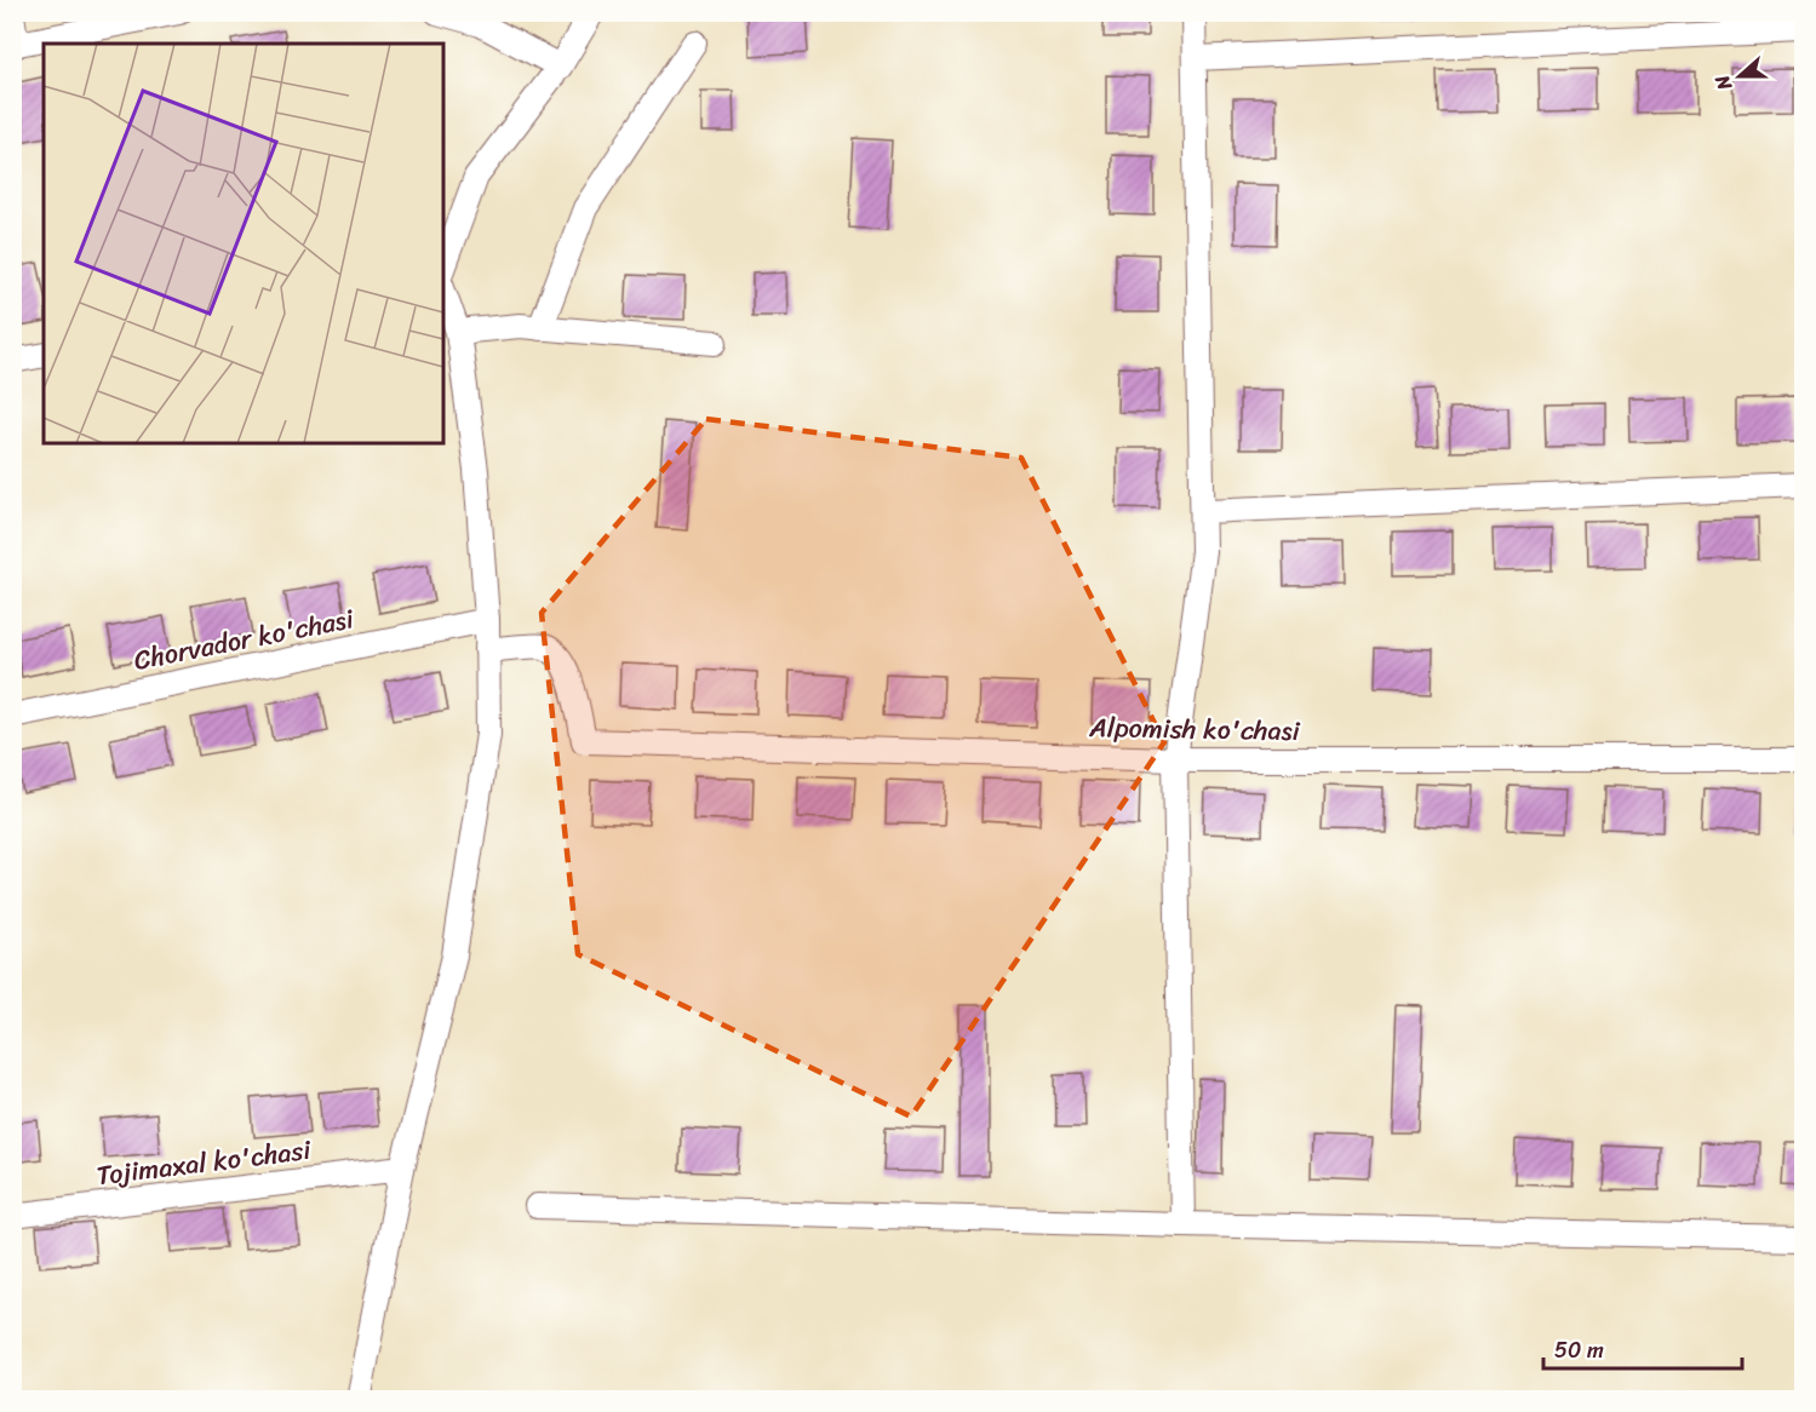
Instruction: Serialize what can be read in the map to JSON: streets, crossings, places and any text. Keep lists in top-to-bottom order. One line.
{"streets":{"street":["Chorvador ko'chasi","Alpomish ko'chasi","Tojimaxal ko'chasi"]},"scale_bar":"50 m","north":"left"}
